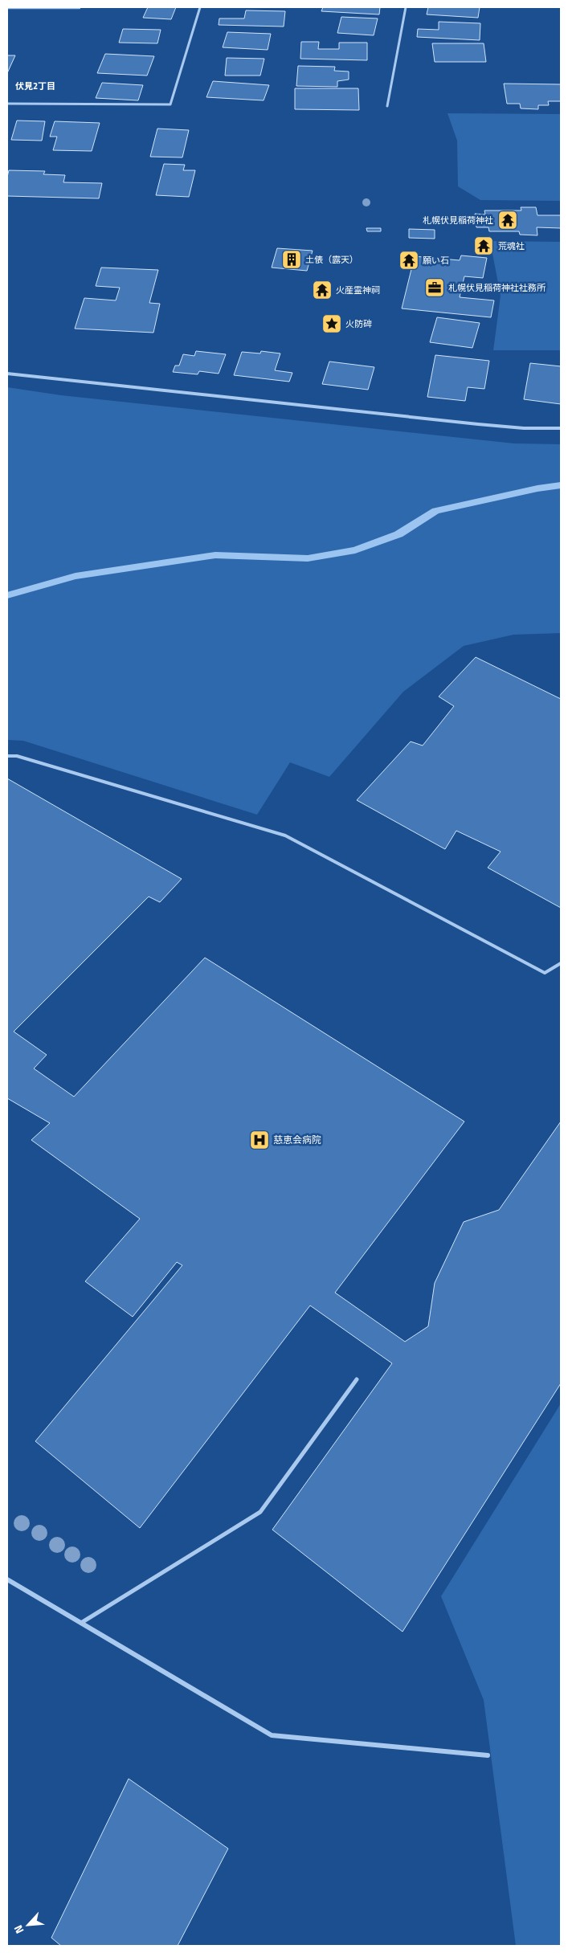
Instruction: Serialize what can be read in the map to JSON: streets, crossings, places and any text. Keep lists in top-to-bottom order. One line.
{"districts":["伏見2丁目"],"places":{"temple":["札幌伏見稲荷神社","荒魂社","願い石","火産霊神祠"],"building":["土俵（露天）"],"office":["札幌伏見稲荷神社社務所"],"place":["火防碑"],"hospital":["慈恵会病院"]},"north":"bottom left"}
